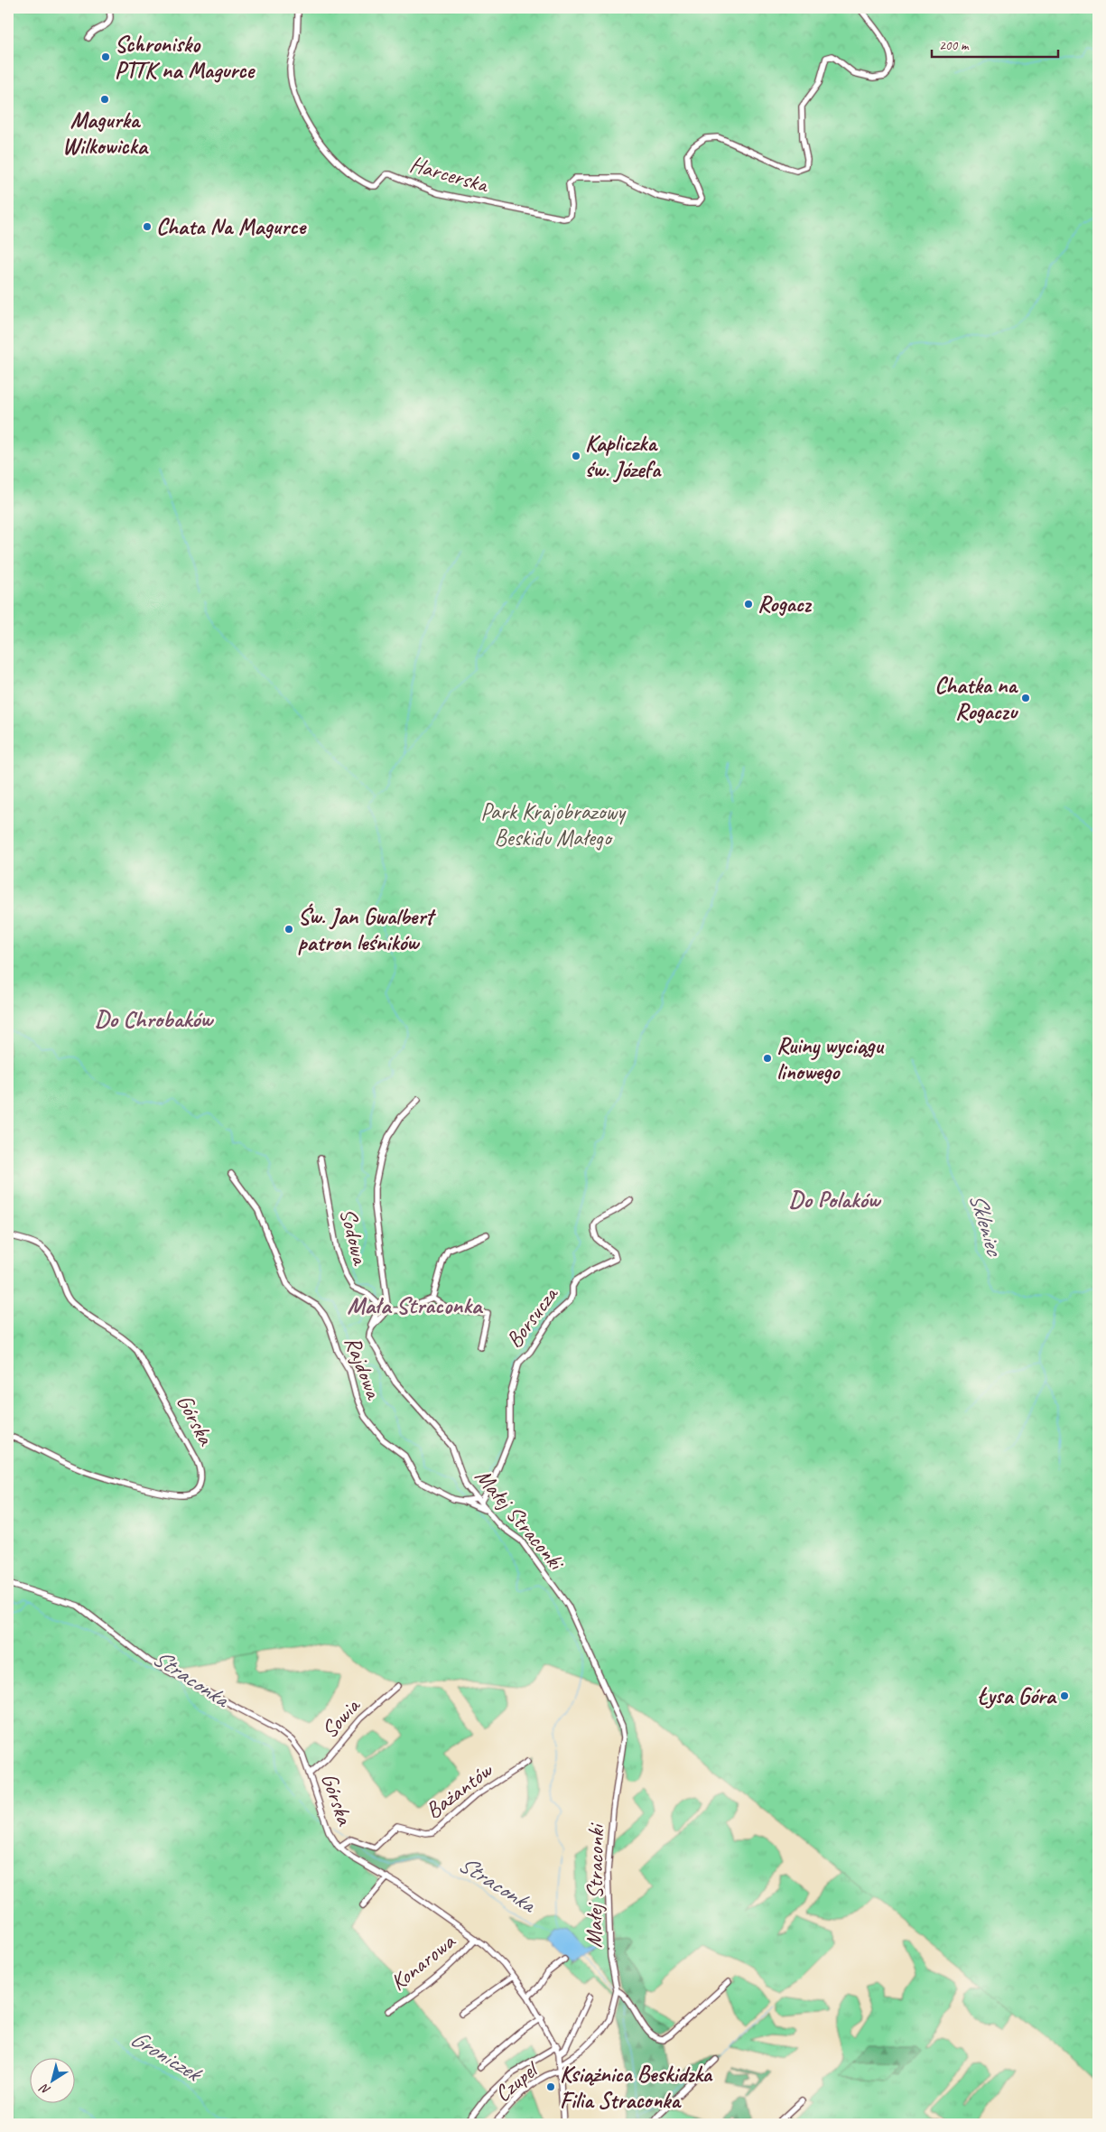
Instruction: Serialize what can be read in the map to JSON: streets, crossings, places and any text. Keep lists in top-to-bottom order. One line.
{"streets":{"street":["Harcerska","Sodowa","Borsucza","Rajdowa","Górska","Małej Straconki","Sowia","Bażantów","Konarowa","Czupel"]},"crossings":[["Sodowa","Małej Straconki"],["Borsucza","Rajdowa"],["Borsucza","Małej Straconki"],["Rajdowa","Małej Straconki"],["Górska","Małej Straconki"],["Górska","Sowia"],["Górska","Bażantów"],["Górska","Konarowa"],["Górska","Czupel"],["Małej Straconki","Czupel"]],"districts":["Do Chrobaków","Do Polaków","Mała Straconka"],"water":["Skleniec","Straconka","Groniczek"],"parks":["Park Krajobrazowy Beskidu Małego"],"places":["Schronisko PTTK na Magurce","Magurka Wilkowicka","Chata Na Magurce","Kapliczka św. Józefa","Rogacz","Chatka na Rogaczu","Św. Jan Gwalbert patron leśników","Ruiny wyciągu linowego","Łysa Góra","Książnica Beskidzka Filia Straconka"],"scale_bar":"200 m","north":"bottom left"}
